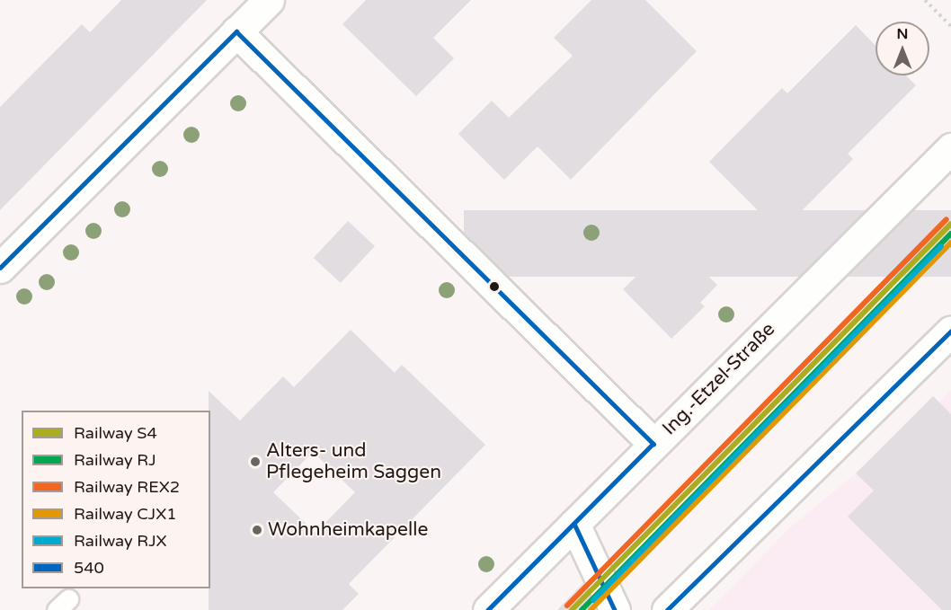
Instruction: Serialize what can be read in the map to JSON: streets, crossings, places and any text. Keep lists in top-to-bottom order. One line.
{"streets":{"street":["Ing.-Etzel-Straße"]},"places":["Alters- und Pflegeheim Saggen","Wohnheimkapelle"],"lines":["transit line 540","rail line REX2","rail line S4","rail line RJ","rail line CJX1","rail line RJX"],"legend":["Railway S4","Railway RJ","Railway REX2","Railway CJX1","Railway RJX","540"],"north":"top"}
